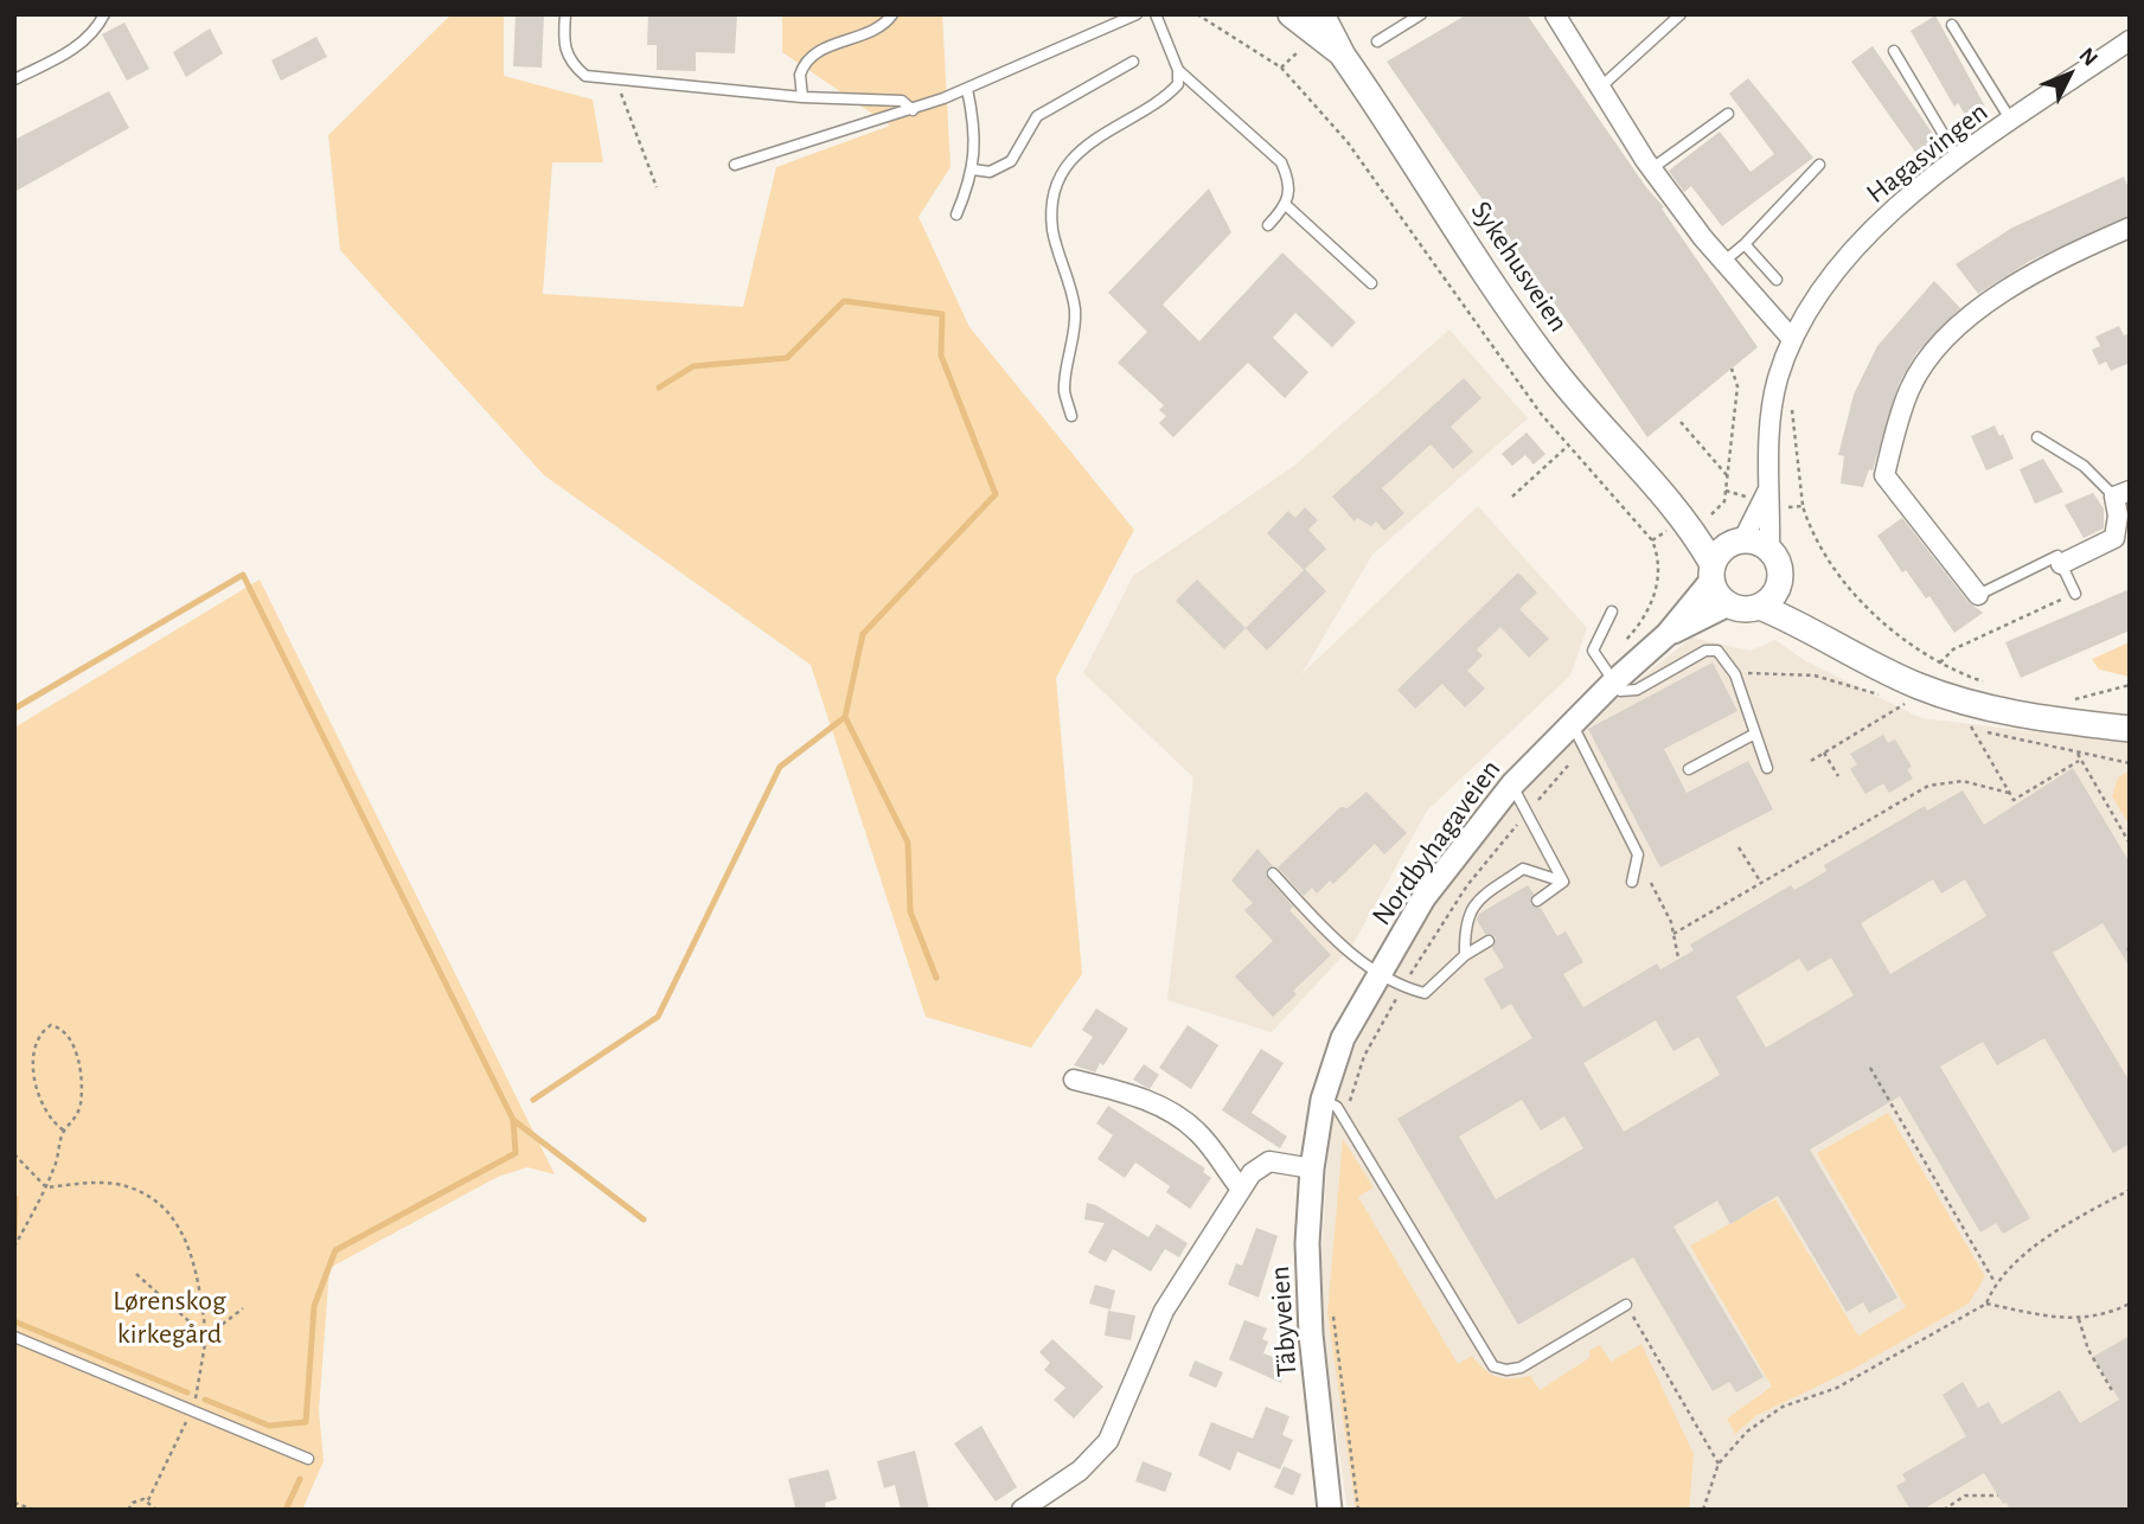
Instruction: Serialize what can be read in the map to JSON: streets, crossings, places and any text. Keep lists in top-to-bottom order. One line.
{"streets":{"main road":["Sykehusveien"],"street":["Hagasvingen","Nordbyhagaveien","Täbyveien"]},"crossings":[["Hagasvingen","Sykehusveien"],["Hagasvingen","Nordbyhagaveien"],["Sykehusveien","Nordbyhagaveien"],["Nordbyhagaveien","Täbyveien"]],"parks":["Lørenskog kirkegård"],"north":"top right"}
